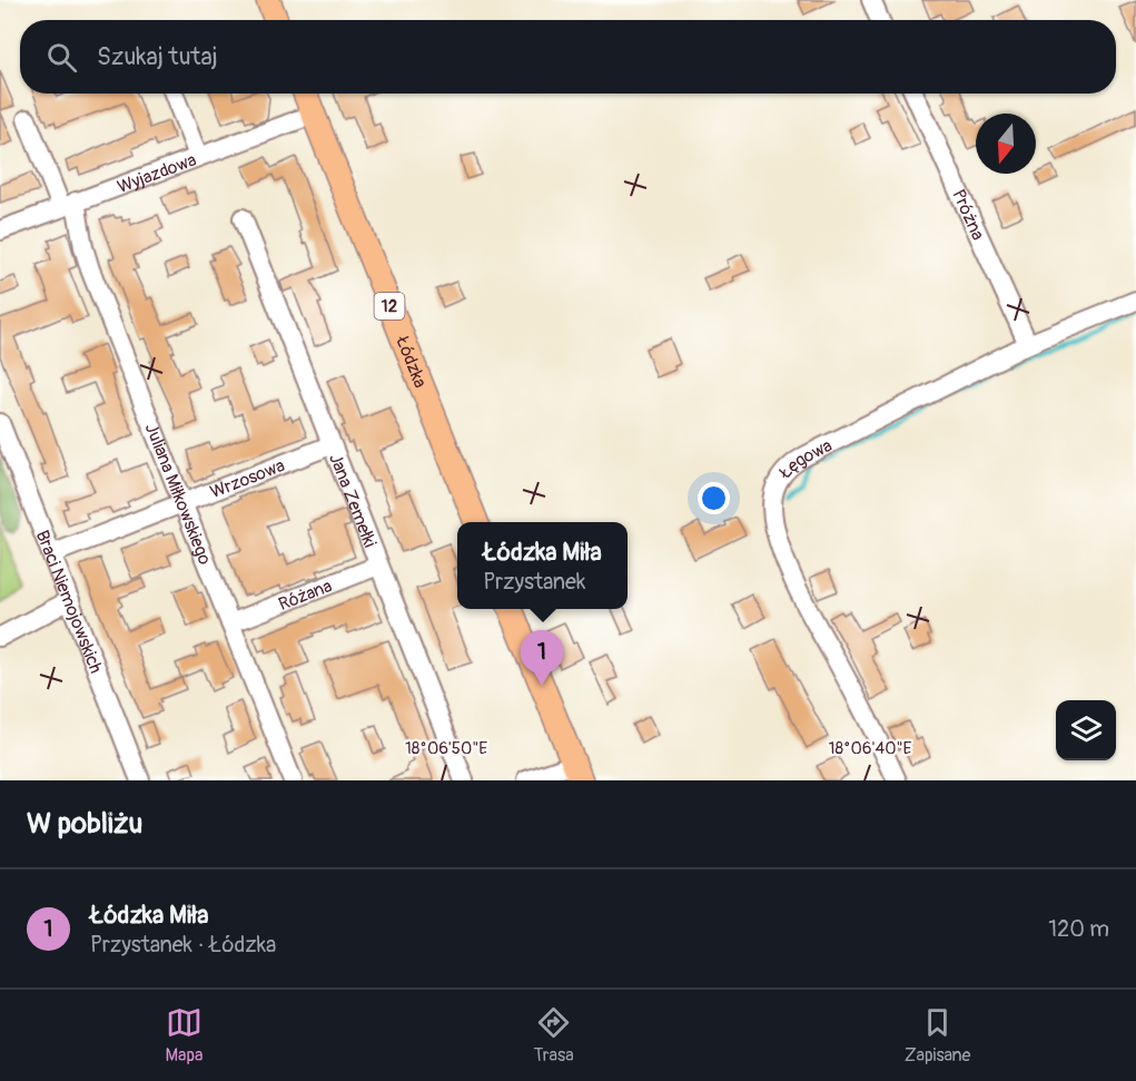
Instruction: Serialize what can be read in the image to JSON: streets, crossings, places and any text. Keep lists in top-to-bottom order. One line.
{"streets":{"main road":["12","Łódzka"],"street":["Wyjazdowa","Próżna","Łęgowa","Wrzosowa","Juliana Miłkowskiego","Jana Zemełki","Różana","Braci Niemojowskich"]},"crossings":[["Wyjazdowa","Łódzka"],["Wyjazdowa","Juliana Miłkowskiego"],["Próżna","Łęgowa"],["Wrzosowa","Juliana Miłkowskiego"],["Wrzosowa","Jana Zemełki"],["Wrzosowa","Braci Niemojowskich"],["Juliana Miłkowskiego","Różana"],["Jana Zemełki","Różana"]],"north":"bottom","page":{"search":"Szukaj tutaj","popup":["Łódzka Miła","Przystanek"],"pins":"1","heading":"W pobliżu","list":[{"mark":"1","name":"Łódzka Miła","note":"Przystanek · Łódzka","value":"120 m"}],"nav":["Mapa","Trasa","Zapisane"]},"coordinates":["18°06'50\"E","18°06'40\"E"]}
